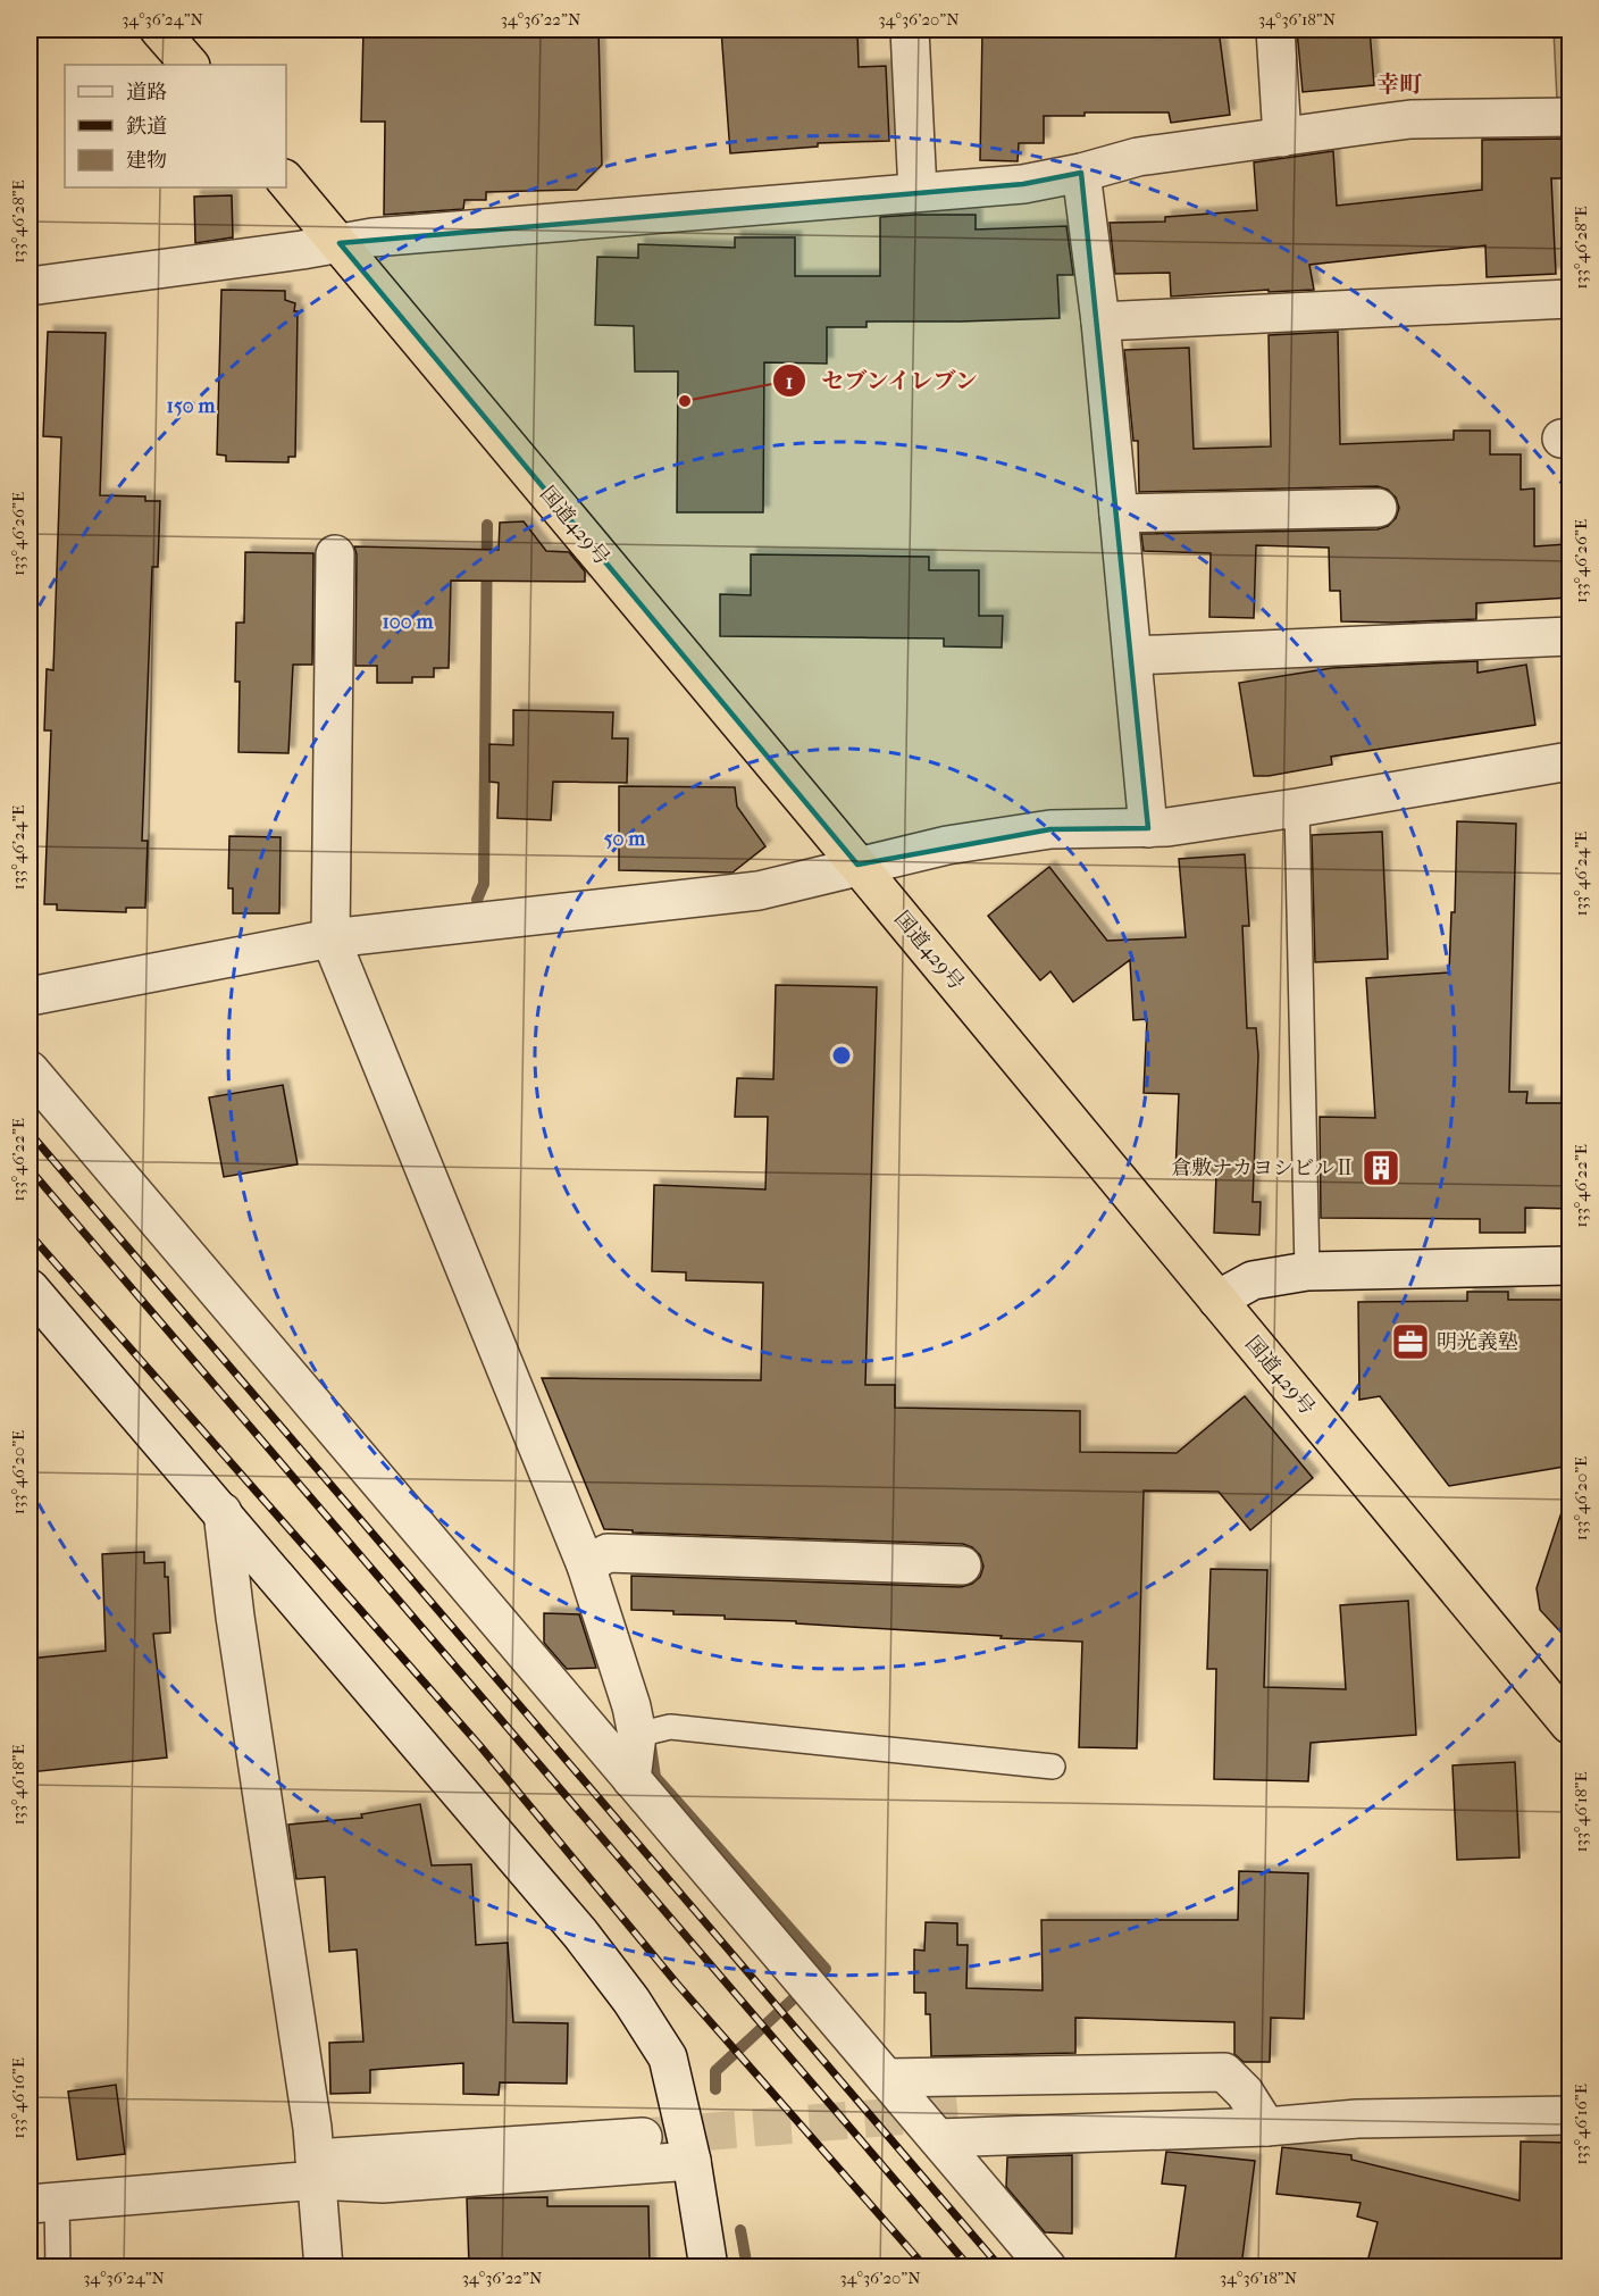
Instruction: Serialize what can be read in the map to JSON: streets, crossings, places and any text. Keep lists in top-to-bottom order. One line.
{"streets":{"highway":["国道429号"]},"districts":["幸町"],"places":{"other":["セブンイレブン"],"building":["倉敷ナカヨシビルⅡ"],"office":["明光義塾"]},"legend":["道路","鉄道","建物"],"coordinates":["34°36'24\"N","34°36'22\"N","34°36'20\"N","34°36'18\"N","133°46'28\"E","133°46'26\"E","133°46'24\"E","133°46'22\"E","133°46'20\"E","133°46'18\"E","133°46'16\"E"],"rings":["150 m","100 m","50 m"]}
